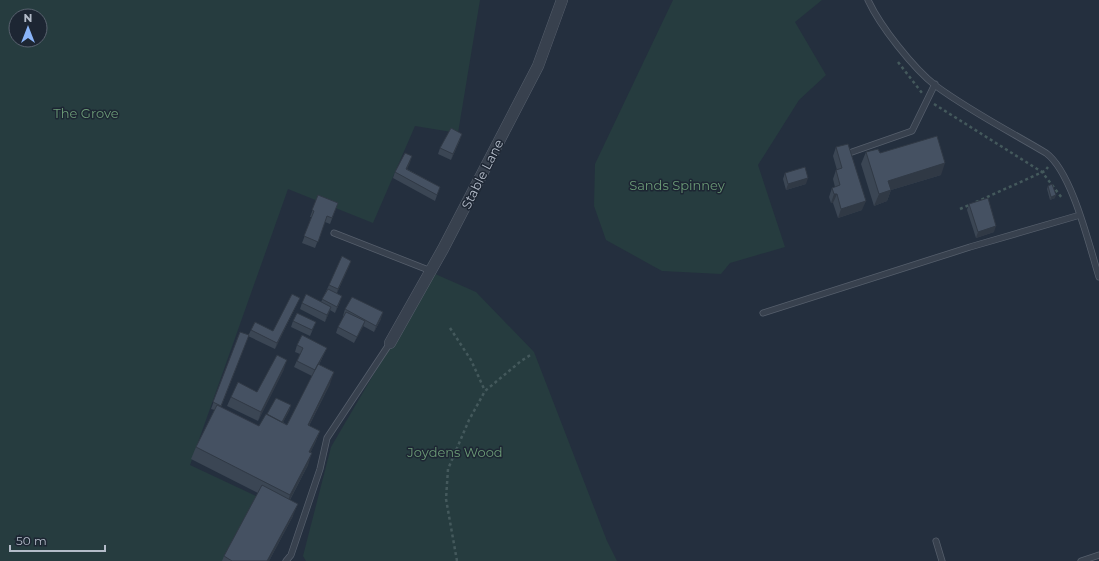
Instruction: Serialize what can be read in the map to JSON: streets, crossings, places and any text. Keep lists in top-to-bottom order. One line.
{"streets":{"street":["Stable Lane"]},"parks":["The Grove","Sands Spinney","Joydens Wood"],"scale_bar":"50 m","north":"top"}
